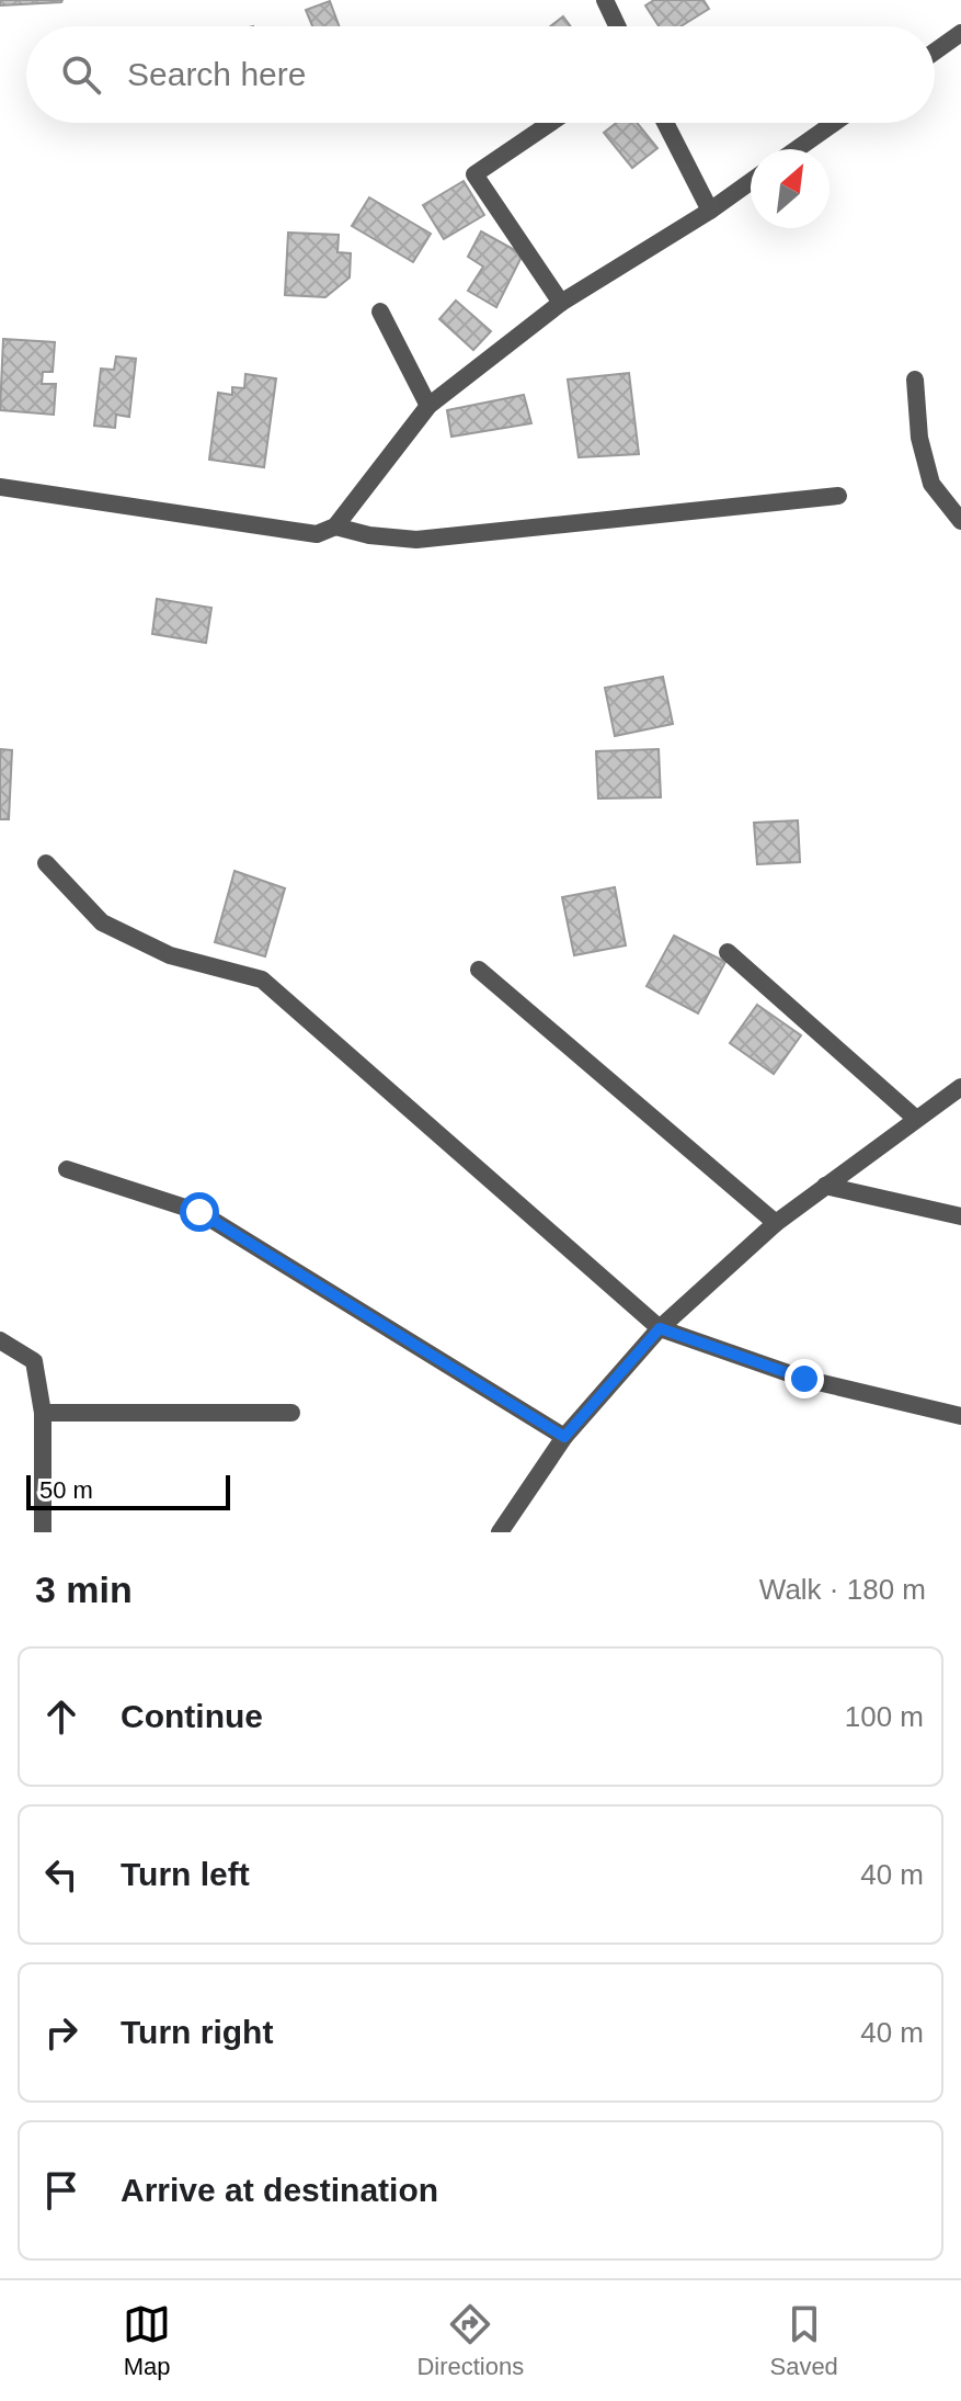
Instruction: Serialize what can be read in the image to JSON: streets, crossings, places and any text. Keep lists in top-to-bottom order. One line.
{"scale_bar":"50 m","north":"top right","page":{"search":"Search here","scale":"50 m","heading":["3 min","Walk · 180 m"],"list":[["Continue","100 m"],["Turn left","40 m"],["Turn right","40 m"],"Arrive at destination"],"nav":["Map","Directions","Saved"]}}
